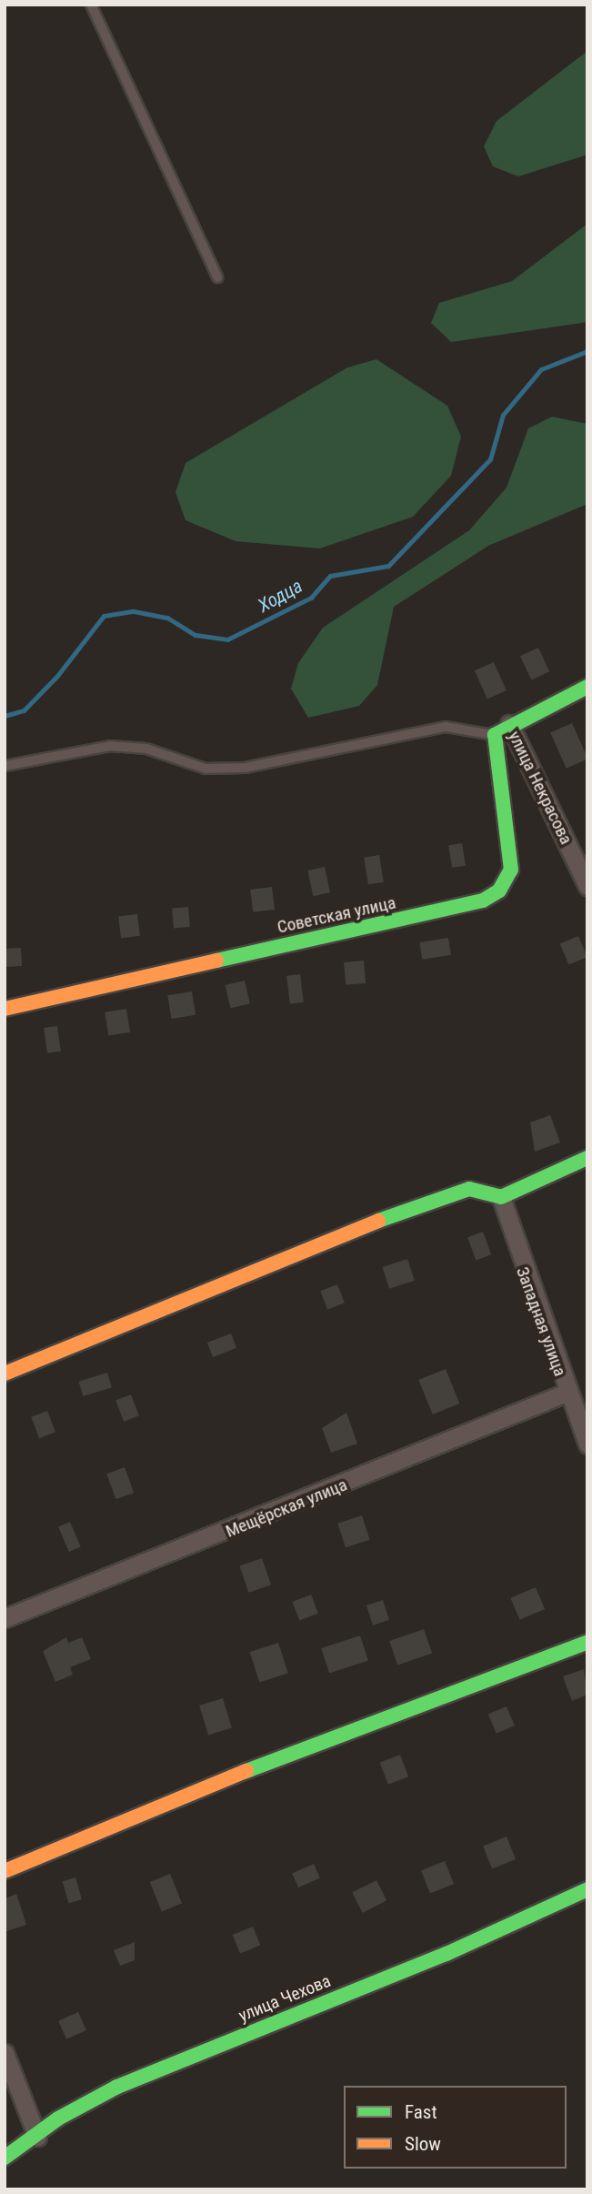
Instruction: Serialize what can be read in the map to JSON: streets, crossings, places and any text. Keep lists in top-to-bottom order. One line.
{"streets":{"street":["улица Некрасова","Советская улица","Западная улица","Мещёрская улица","улица Чехова"]},"crossings":[["Западная улица","Мещёрская улица"]],"water":["Ходца"],"legend":["Fast","Slow"]}
